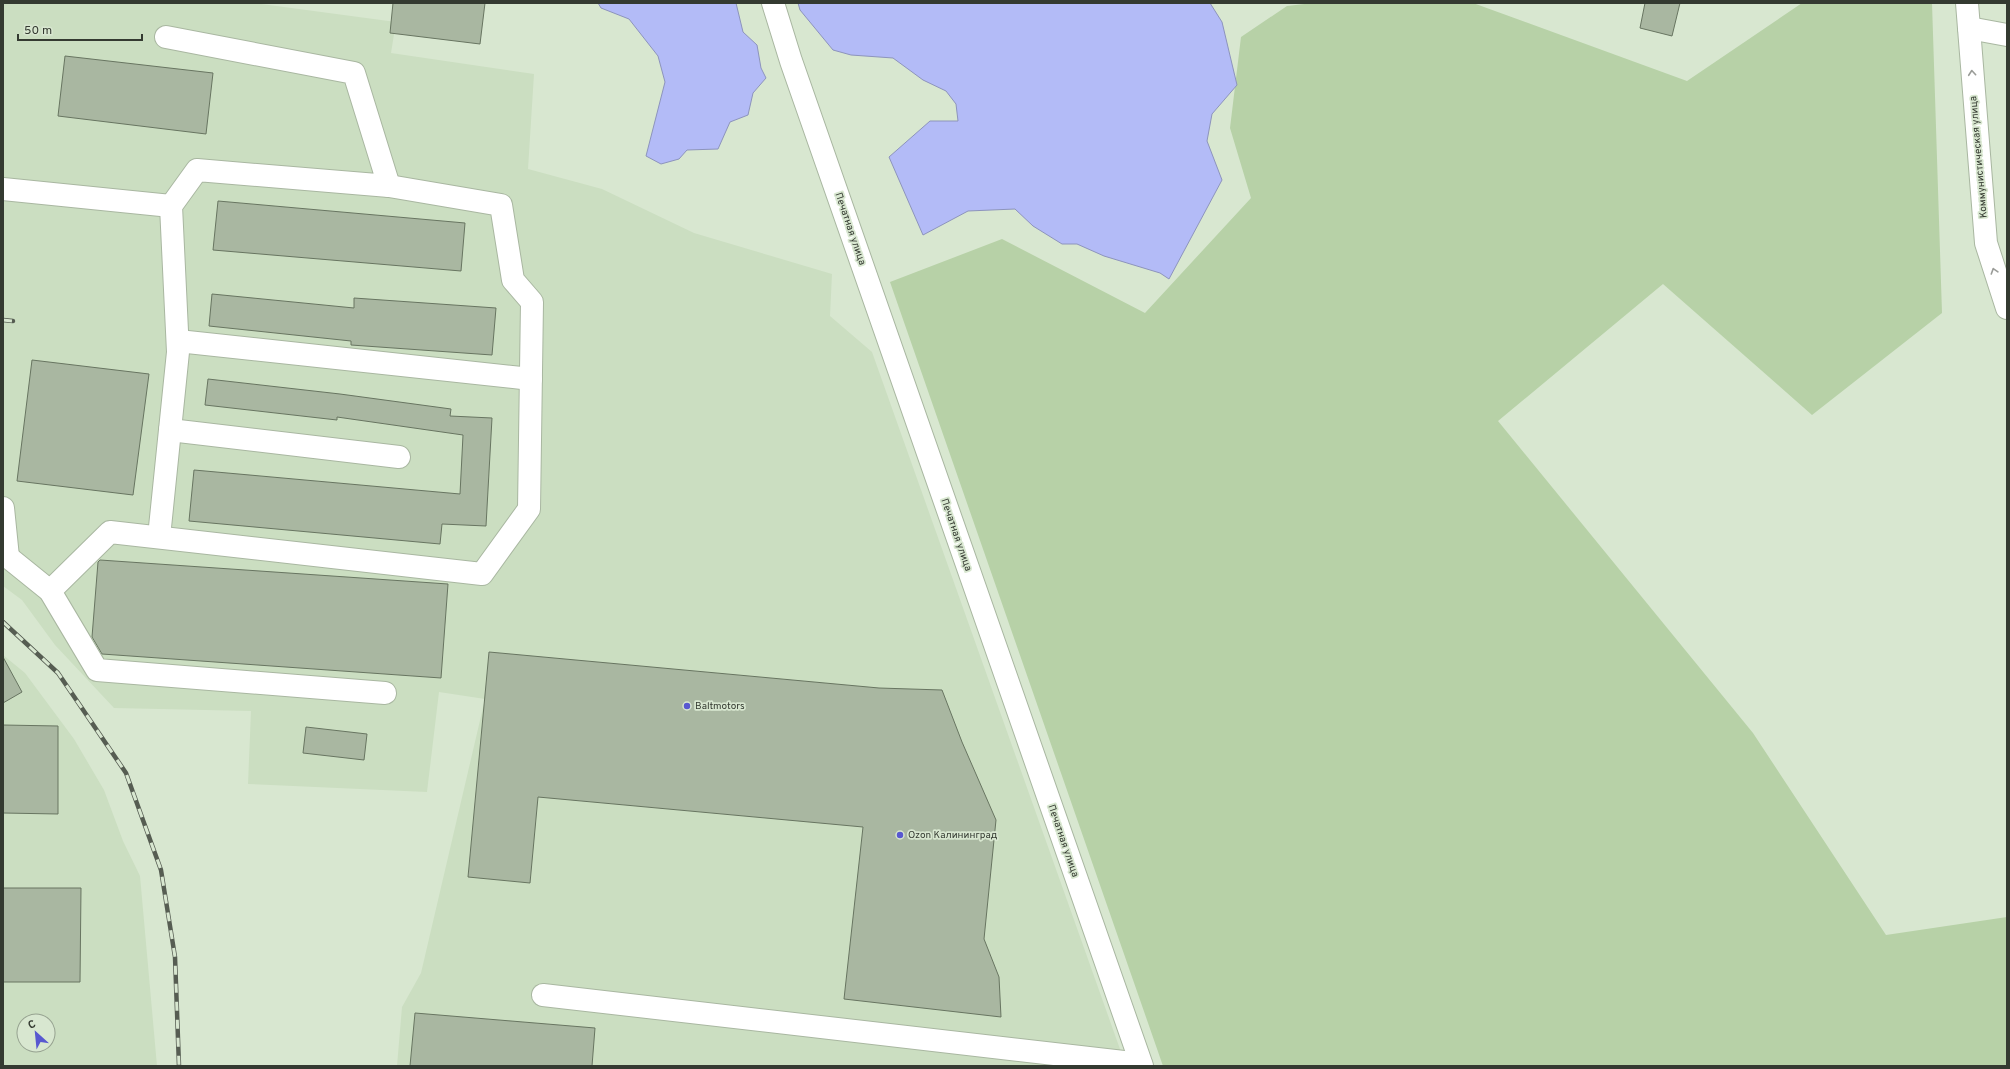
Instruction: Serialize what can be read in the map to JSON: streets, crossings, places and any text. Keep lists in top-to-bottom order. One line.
{"streets":{"street":["Коммунистическая улица","Печатная улица"]},"one_way":["Коммунистическая улица"],"places":["Baltmotors","Ozon Калининград"],"scale_bar":"50 m","north":"top left"}
